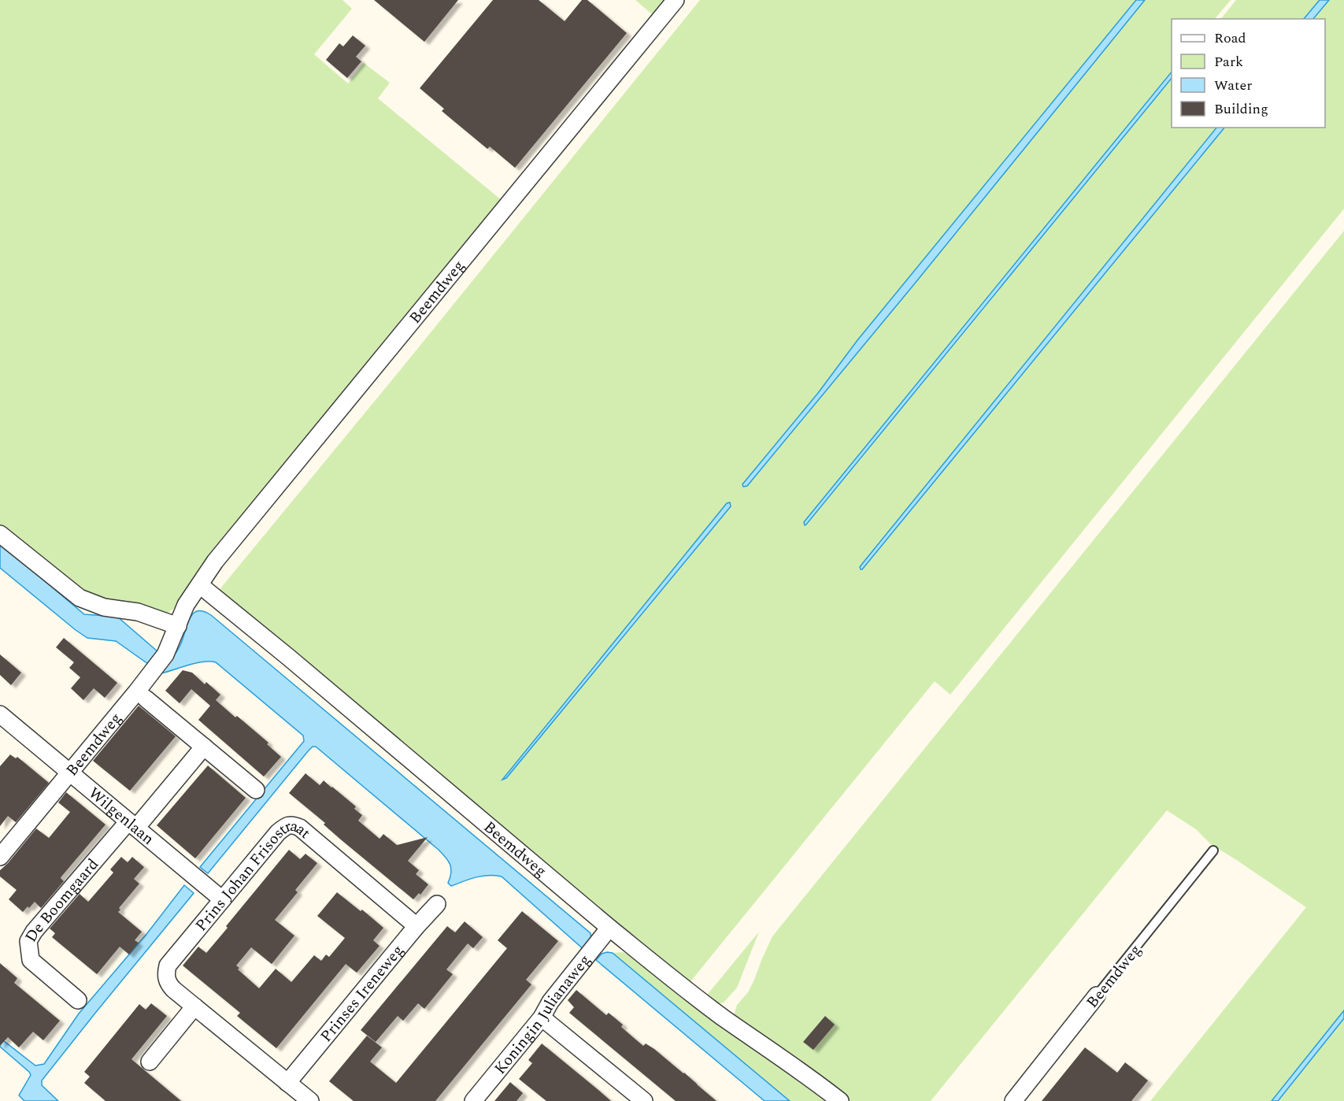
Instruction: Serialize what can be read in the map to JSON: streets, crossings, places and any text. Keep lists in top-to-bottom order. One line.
{"streets":{"street":["Beemdweg","Wilgenlaan","Prins Johan Frisostraat","De Boomgaard","Prinses Ireneweg","Koningin Julianaweg"]},"crossings":[["Beemdweg","Wilgenlaan"],["Beemdweg","Koningin Julianaweg"],["Wilgenlaan","Prins Johan Frisostraat"],["Wilgenlaan","De Boomgaard"],["Prins Johan Frisostraat","Prinses Ireneweg"]],"legend":["Road","Park","Water","Building"]}
